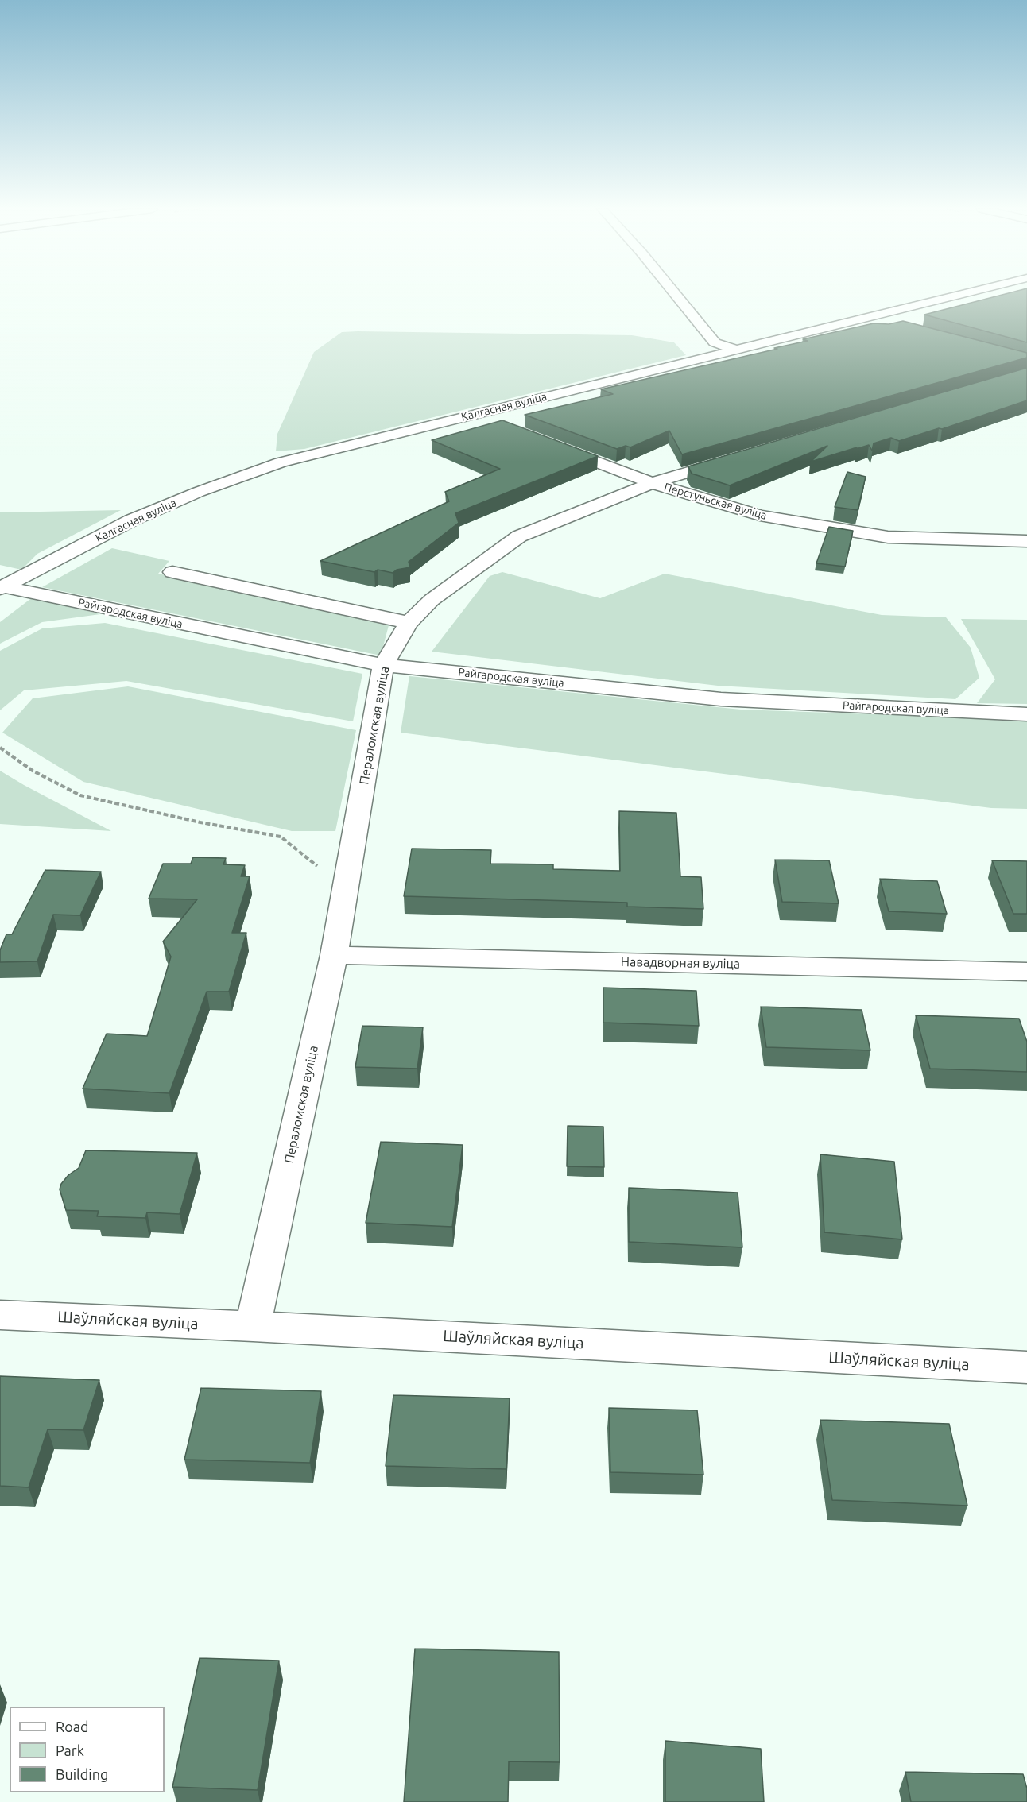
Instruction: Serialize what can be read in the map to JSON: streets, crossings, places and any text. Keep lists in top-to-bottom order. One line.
{"streets":{"street":["Калгасная вуліца","Перстуньская вуліца","Райгародская вуліца","Пераломская вуліца","Навадворная вуліца","Шаўляйская вуліца"]},"crossings":[["Калгасная вуліца","Райгародская вуліца"],["Перстуньская вуліца","Пераломская вуліца"],["Райгародская вуліца","Пераломская вуліца"],["Пераломская вуліца","Навадворная вуліца"],["Пераломская вуліца","Шаўляйская вуліца"]],"legend":["Road","Park","Building"]}
